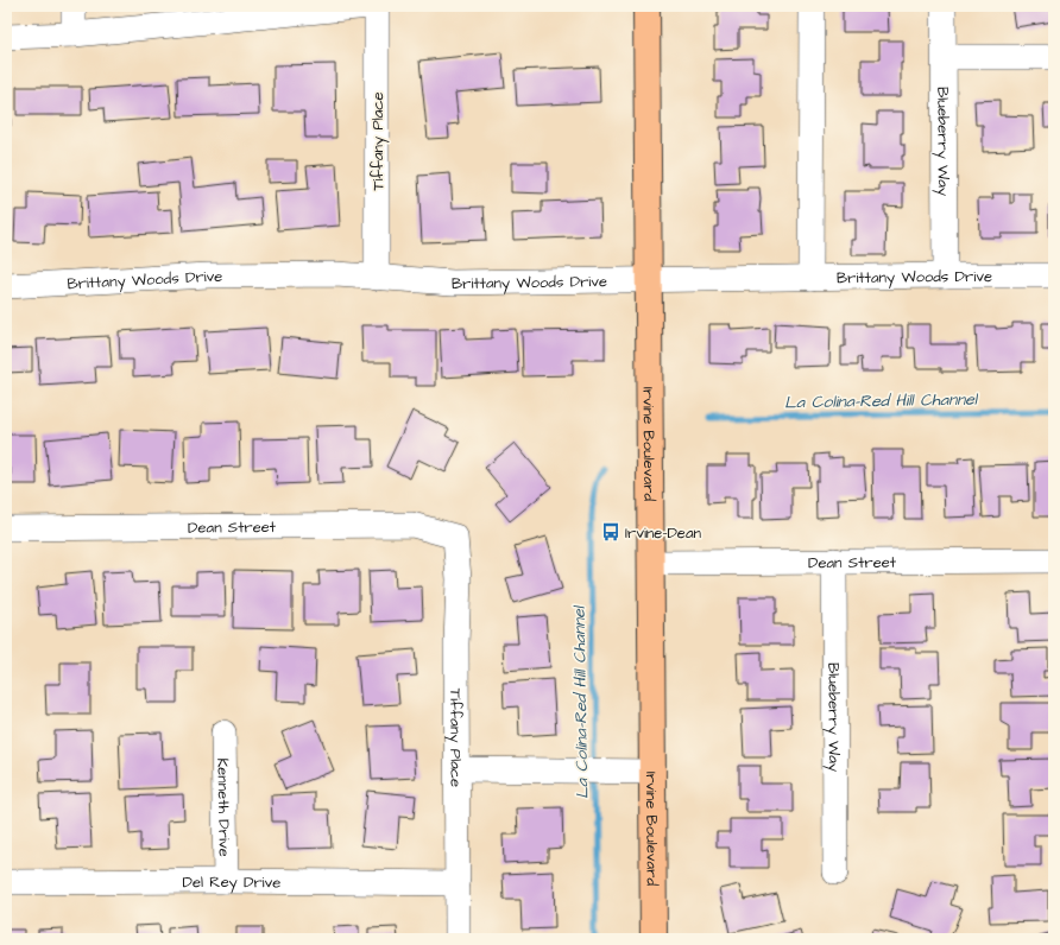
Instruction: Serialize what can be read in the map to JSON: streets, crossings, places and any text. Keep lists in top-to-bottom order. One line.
{"streets":{"main road":["Irvine Boulevard"],"street":["Tiffany Place","Blueberry Way","Brittany Woods Drive","Dean Street","Kenneth Drive","Del Rey Drive"]},"crossings":[["Tiffany Place","Brittany Woods Drive"],["Tiffany Place","Dean Street"],["Tiffany Place","Del Rey Drive"],["Blueberry Way","Brittany Woods Drive"],["Blueberry Way","Dean Street"],["Brittany Woods Drive","Irvine Boulevard"],["Irvine Boulevard","Dean Street"],["Kenneth Drive","Del Rey Drive"]],"water":["La Colina-Red Hill Channel"],"places":{"bus stop":["Irvine-Dean"]}}
